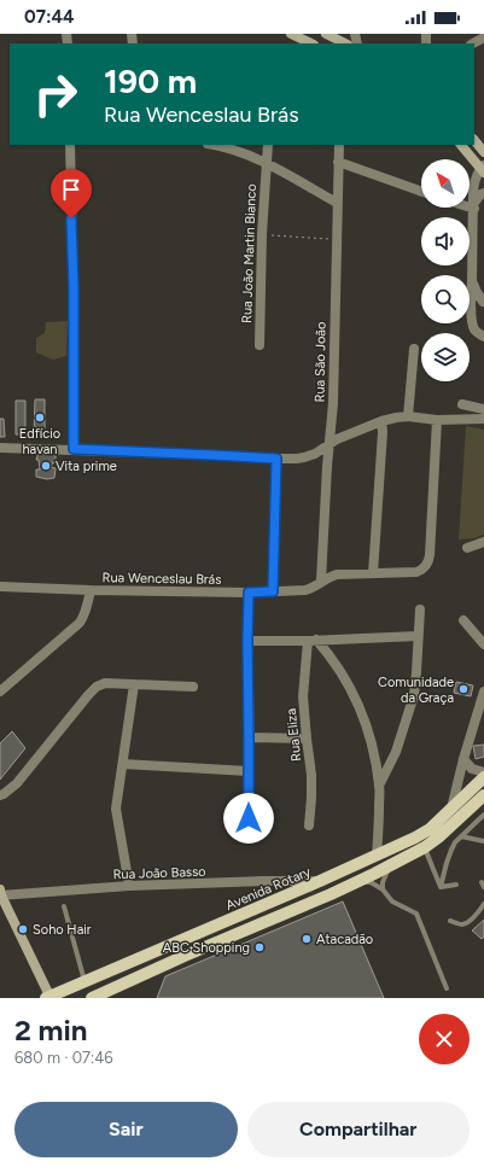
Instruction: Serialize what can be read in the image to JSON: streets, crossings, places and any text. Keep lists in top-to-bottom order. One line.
{"streets":{"main road":["Avenida Rotary"],"street":["Rua João Martin Bianco","Rua São João","Rua Wenceslau Brás","Rua Eliza","Rua João Basso"]},"crossings":[["Rua São João","Rua Wenceslau Brás"],["Rua João Basso","Avenida Rotary"]],"places":["Edfício havan","Vita prime","Comunidade da Graça","Soho Hair","Atacadão","ABC Shopping"],"north":"top left","page":{"status":"07:44","turn":["190 m","Rua Wenceslau Brás"],"heading":["2 min","680 m · 07:46"],"buttons":["Sair","Compartilhar"]}}
